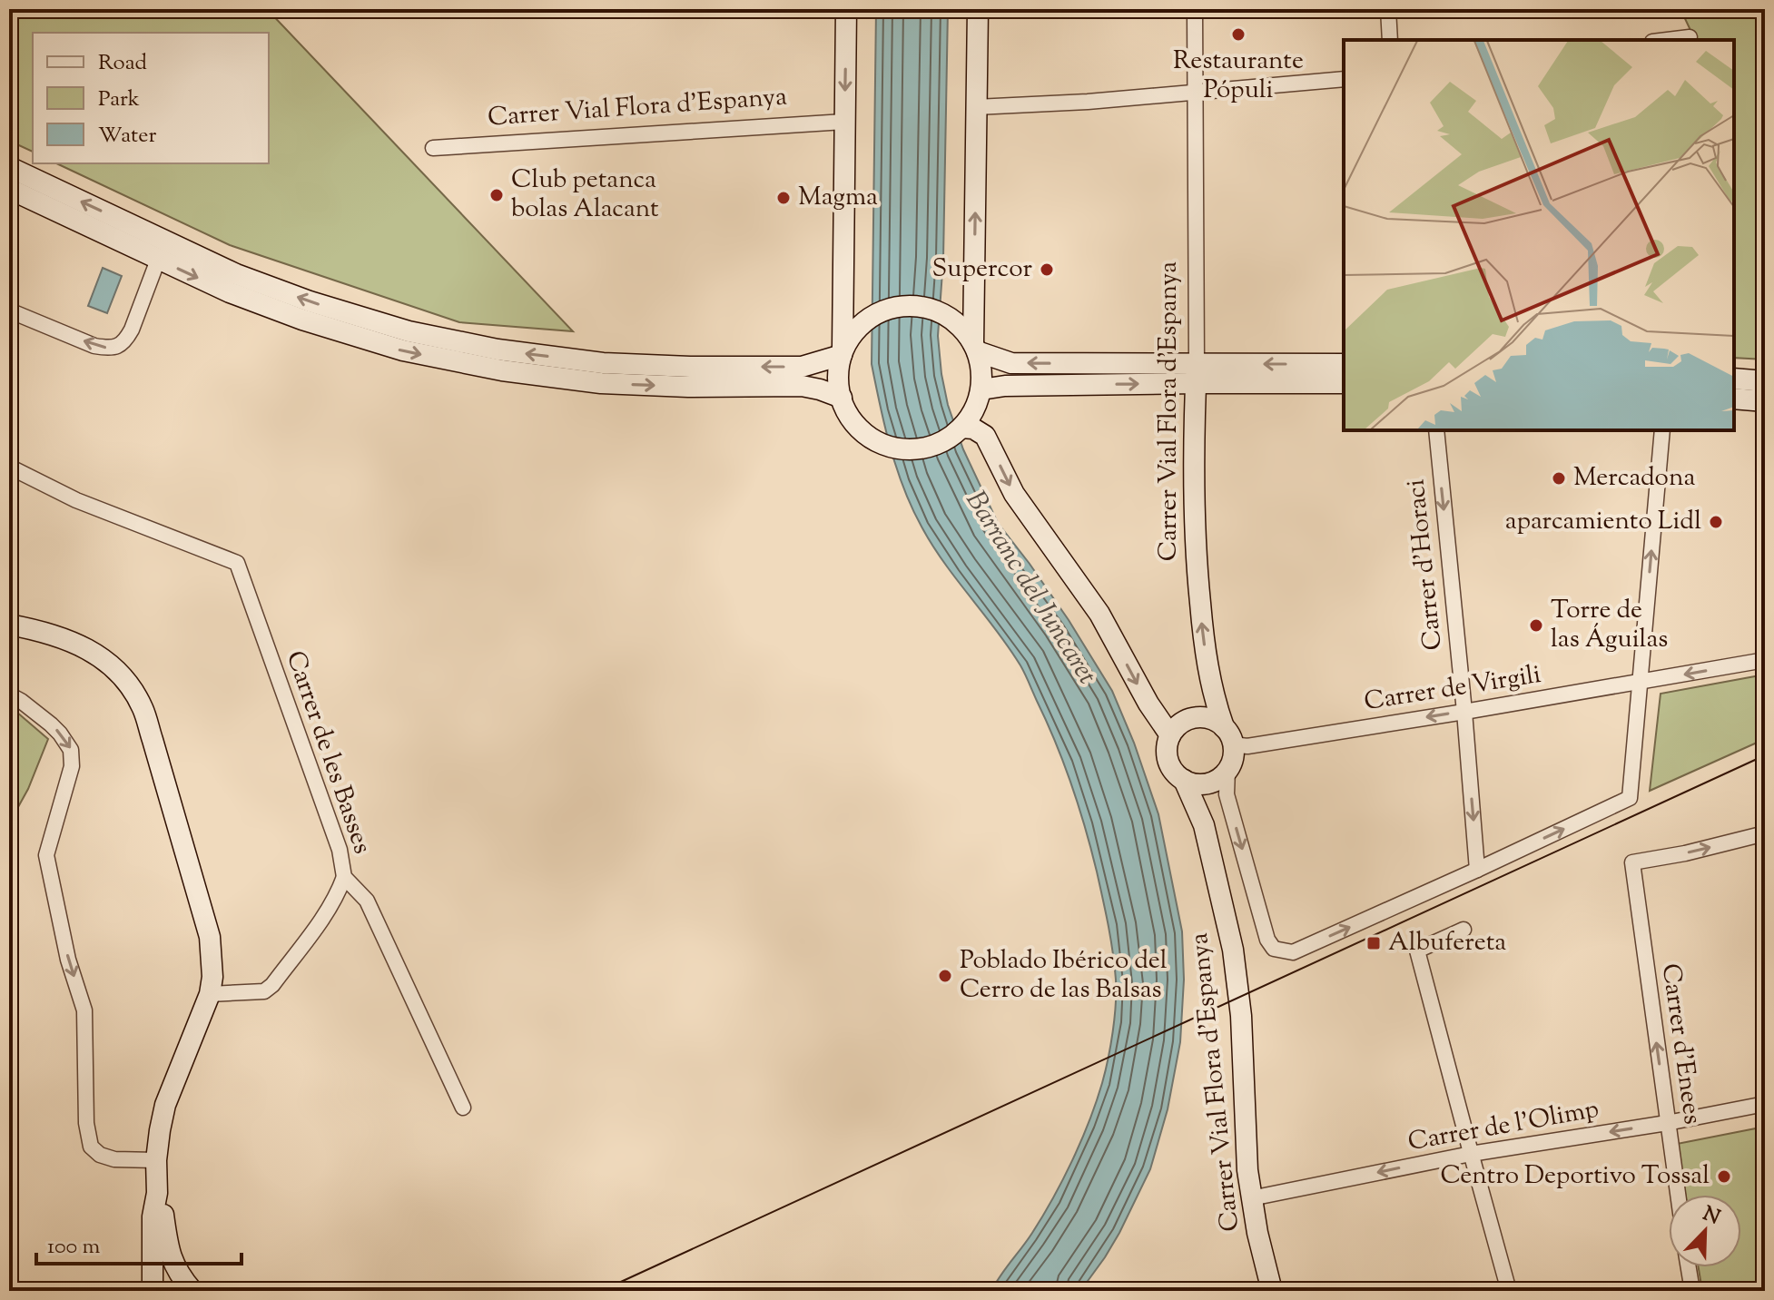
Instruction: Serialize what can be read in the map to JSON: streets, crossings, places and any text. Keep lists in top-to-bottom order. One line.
{"streets":{"main road":["Carrer Vial Flora d'Espanya"],"street":["Carrer d'Horaci","Carrer de Virgili","Carrer de les Basses","Carrer d'Enees","Carrer de l'Olimp"]},"crossings":[["Carrer Vial Flora d'Espanya","Carrer de Virgili"],["Carrer Vial Flora d'Espanya","Carrer de l'Olimp"],["Carrer d'Horaci","Carrer de Virgili"],["Carrer d'Enees","Carrer de l'Olimp"]],"one_way":["Carrer d'Horaci","Carrer de Virgili","Carrer de l'Olimp"],"water":["Barranc del Juncaret"],"places":{"other":["Restaurante Pópuli","Club petanca bolas Alacant","Magma","Supercor","Mercadona","aparcamiento Lidl","Torre de las Águilas","Poblado Ibérico del Cerro de las Balsas","Centro Deportivo Tossal"],"transit":["Albufereta"]},"legend":["Road","Park","Water"],"scale_bar":"100 m","north":"top right"}
